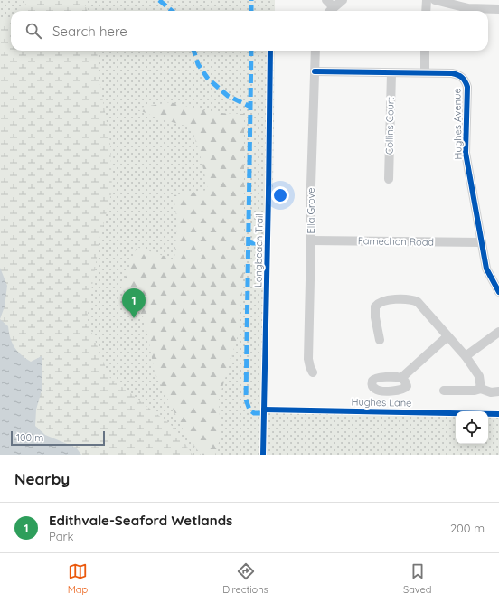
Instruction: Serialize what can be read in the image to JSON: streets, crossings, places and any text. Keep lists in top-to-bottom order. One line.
{"streets":{"street":["Hughes Avenue","Collins Court","Ella Grove","Famechon Road"],"cycle path":["Longbeach Trail","Hughes Lane"]},"crossings":[["Hughes Avenue","Collins Court"],["Hughes Avenue","Ella Grove"],["Hughes Avenue","Famechon Road"],["Ella Grove","Famechon Road"]],"scale_bar":"100 m","page":{"search":"Search here","pins":"1","scale":"100 m","heading":"Nearby","list":[{"mark":"1","name":"Edithvale-Seaford Wetlands","note":"Park","value":"200 m"}],"nav":["Map","Directions","Saved"]}}
